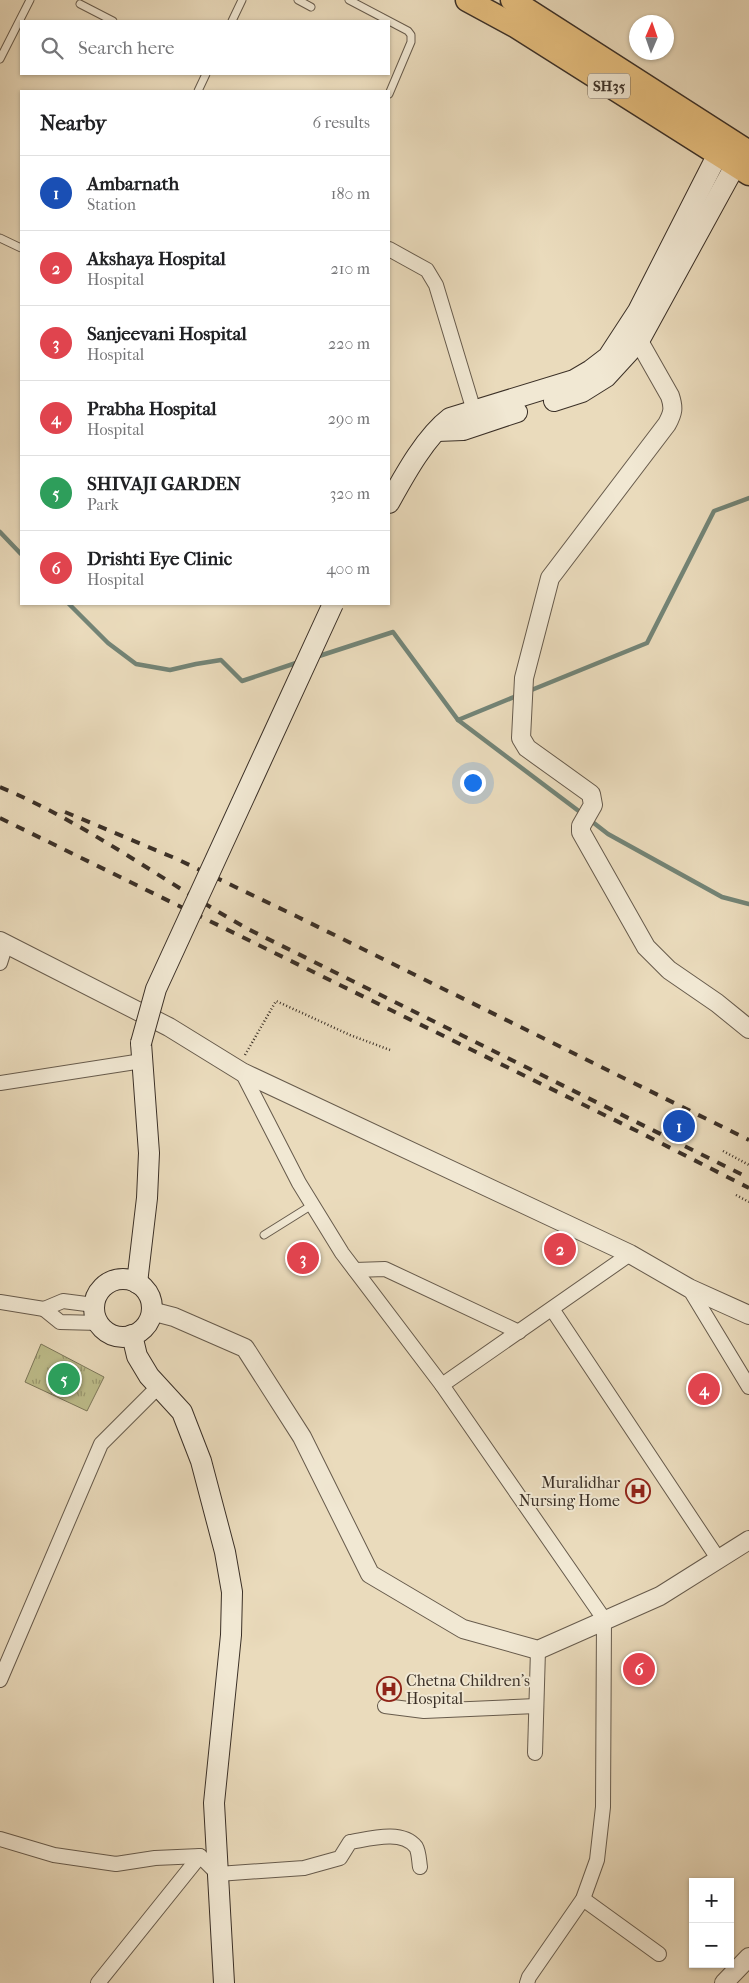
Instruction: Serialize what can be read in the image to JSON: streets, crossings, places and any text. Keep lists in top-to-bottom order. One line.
{"streets":{"main road":["SH35"]},"places":{"hospital":["Muralidhar Nursing Home","Chetna Children's Hospital"]},"north":"top","page":{"search":"Search here","heading":["Nearby","6 results"],"list":[{"mark":"1","name":"Ambarnath","note":"Station","value":"180 m"},{"mark":"2","name":"Akshaya Hospital","note":"Hospital","value":"210 m"},{"mark":"3","name":"Sanjeevani Hospital","note":"Hospital","value":"220 m"},{"mark":"4","name":"Prabha Hospital","note":"Hospital","value":"290 m"},{"mark":"5","name":"SHIVAJI GARDEN","note":"Park","value":"320 m"},{"mark":"6","name":"Drishti Eye Clinic","note":"Hospital","value":"400 m"}],"pins":["1","2","3","5","4","6"],"map_buttons":["+","−"]}}
